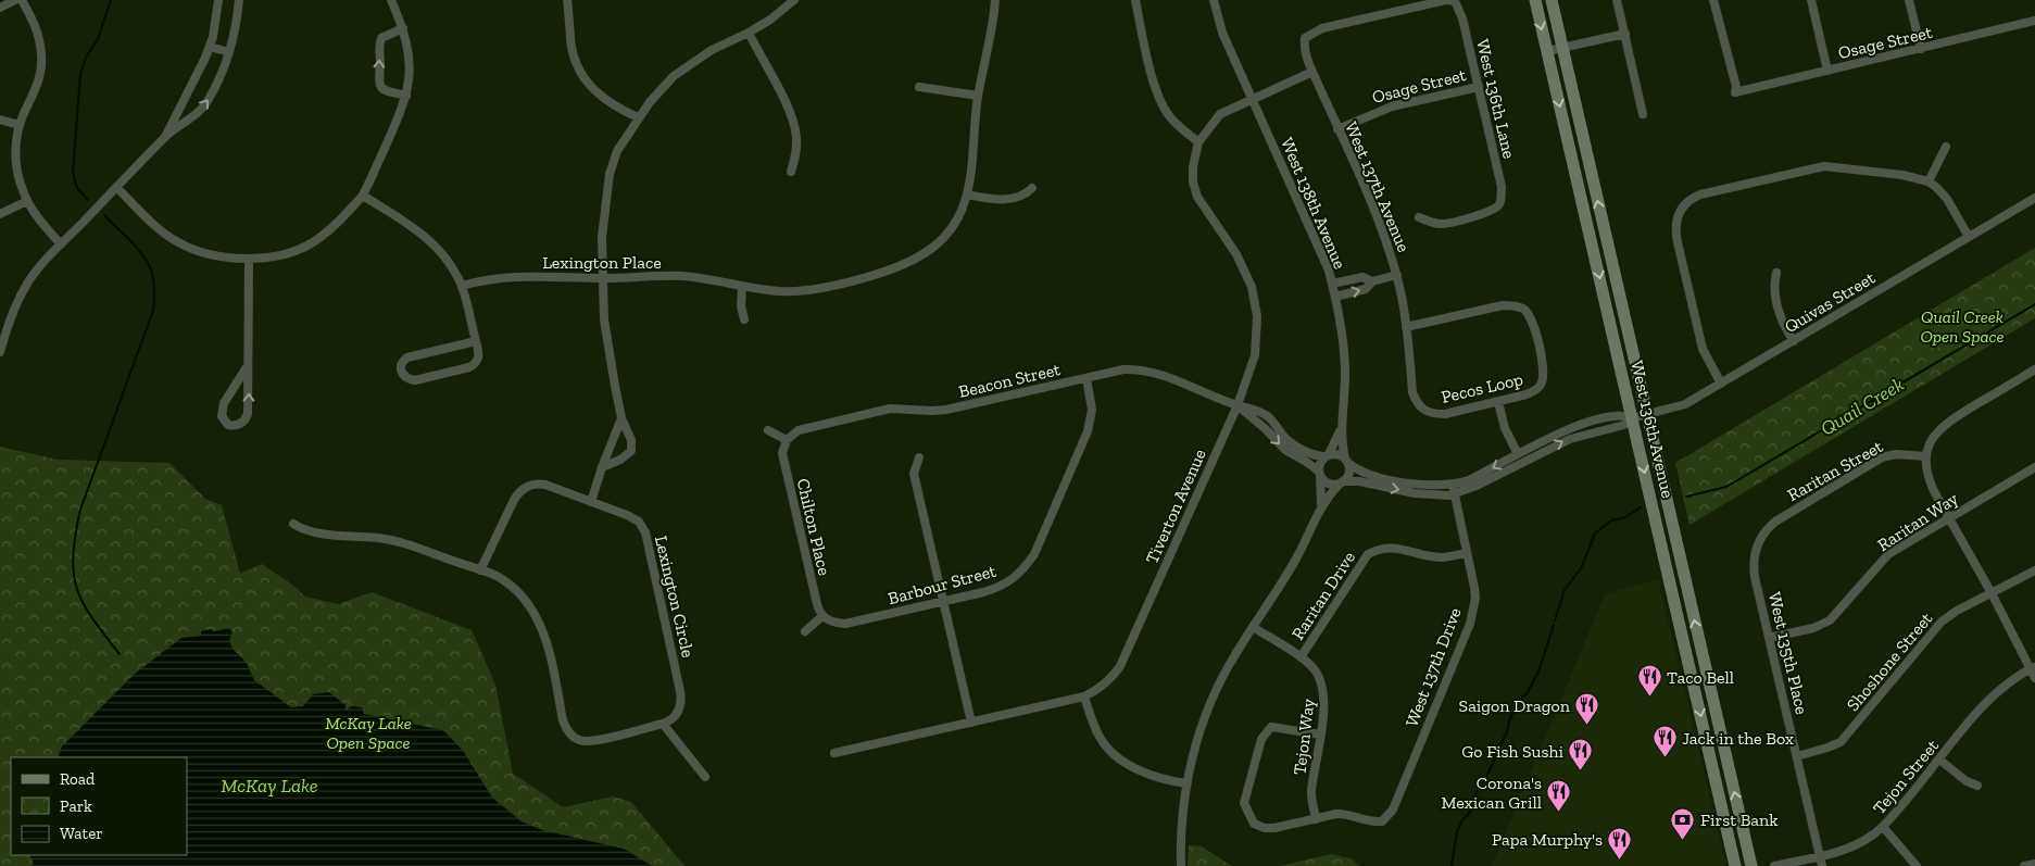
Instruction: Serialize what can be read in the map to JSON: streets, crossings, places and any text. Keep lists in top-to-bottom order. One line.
{"streets":{"main road":["West 136th Avenue"],"street":["Osage Street","West 136th Lane","West 137th Avenue","West 138th Avenue","Lexington Place","Quivas Street","Beacon Street","Pecos Loop","Raritan Street","Tiverton Avenue","Raritan Way","Chilton Place","Barbour Street","Raritan Drive","Lexington Circle","West 135th Place","Shoshone Street","West 137th Drive","Tejon Way","Tejon Street"]},"crossings":[["Osage Street","West 136th Lane"],["Osage Street","West 137th Avenue"],["West 136th Lane","West 137th Avenue"],["West 137th Avenue","Pecos Loop"],["West 137th Avenue","Tiverton Avenue"],["West 138th Avenue","Quivas Street"],["West 138th Avenue","Beacon Street"],["West 138th Avenue","Tiverton Avenue"],["Quivas Street","Beacon Street"],["Quivas Street","West 136th Avenue"],["Quivas Street","West 137th Drive"],["Beacon Street","Tiverton Avenue"],["Beacon Street","Chilton Place"],["Beacon Street","Barbour Street"],["Raritan Street","West 135th Place"],["Raritan Way","West 135th Place"],["Chilton Place","Barbour Street"],["Raritan Drive","West 137th Drive"],["Raritan Drive","Tejon Way"],["West 135th Place","Shoshone Street"],["West 135th Place","Tejon Street"],["West 137th Drive","Tejon Way"]],"water":["Quail Creek","McKay Lake"],"parks":["Quail Creek Open Space","McKay Lake Open Space"],"places":{"restaurant":["Taco Bell","Saigon Dragon","Jack in the Box","Go Fish Sushi","Corona's Mexican Grill","Papa Murphy's"],"bank":["First Bank"]},"legend":["Road","Park","Water"]}
